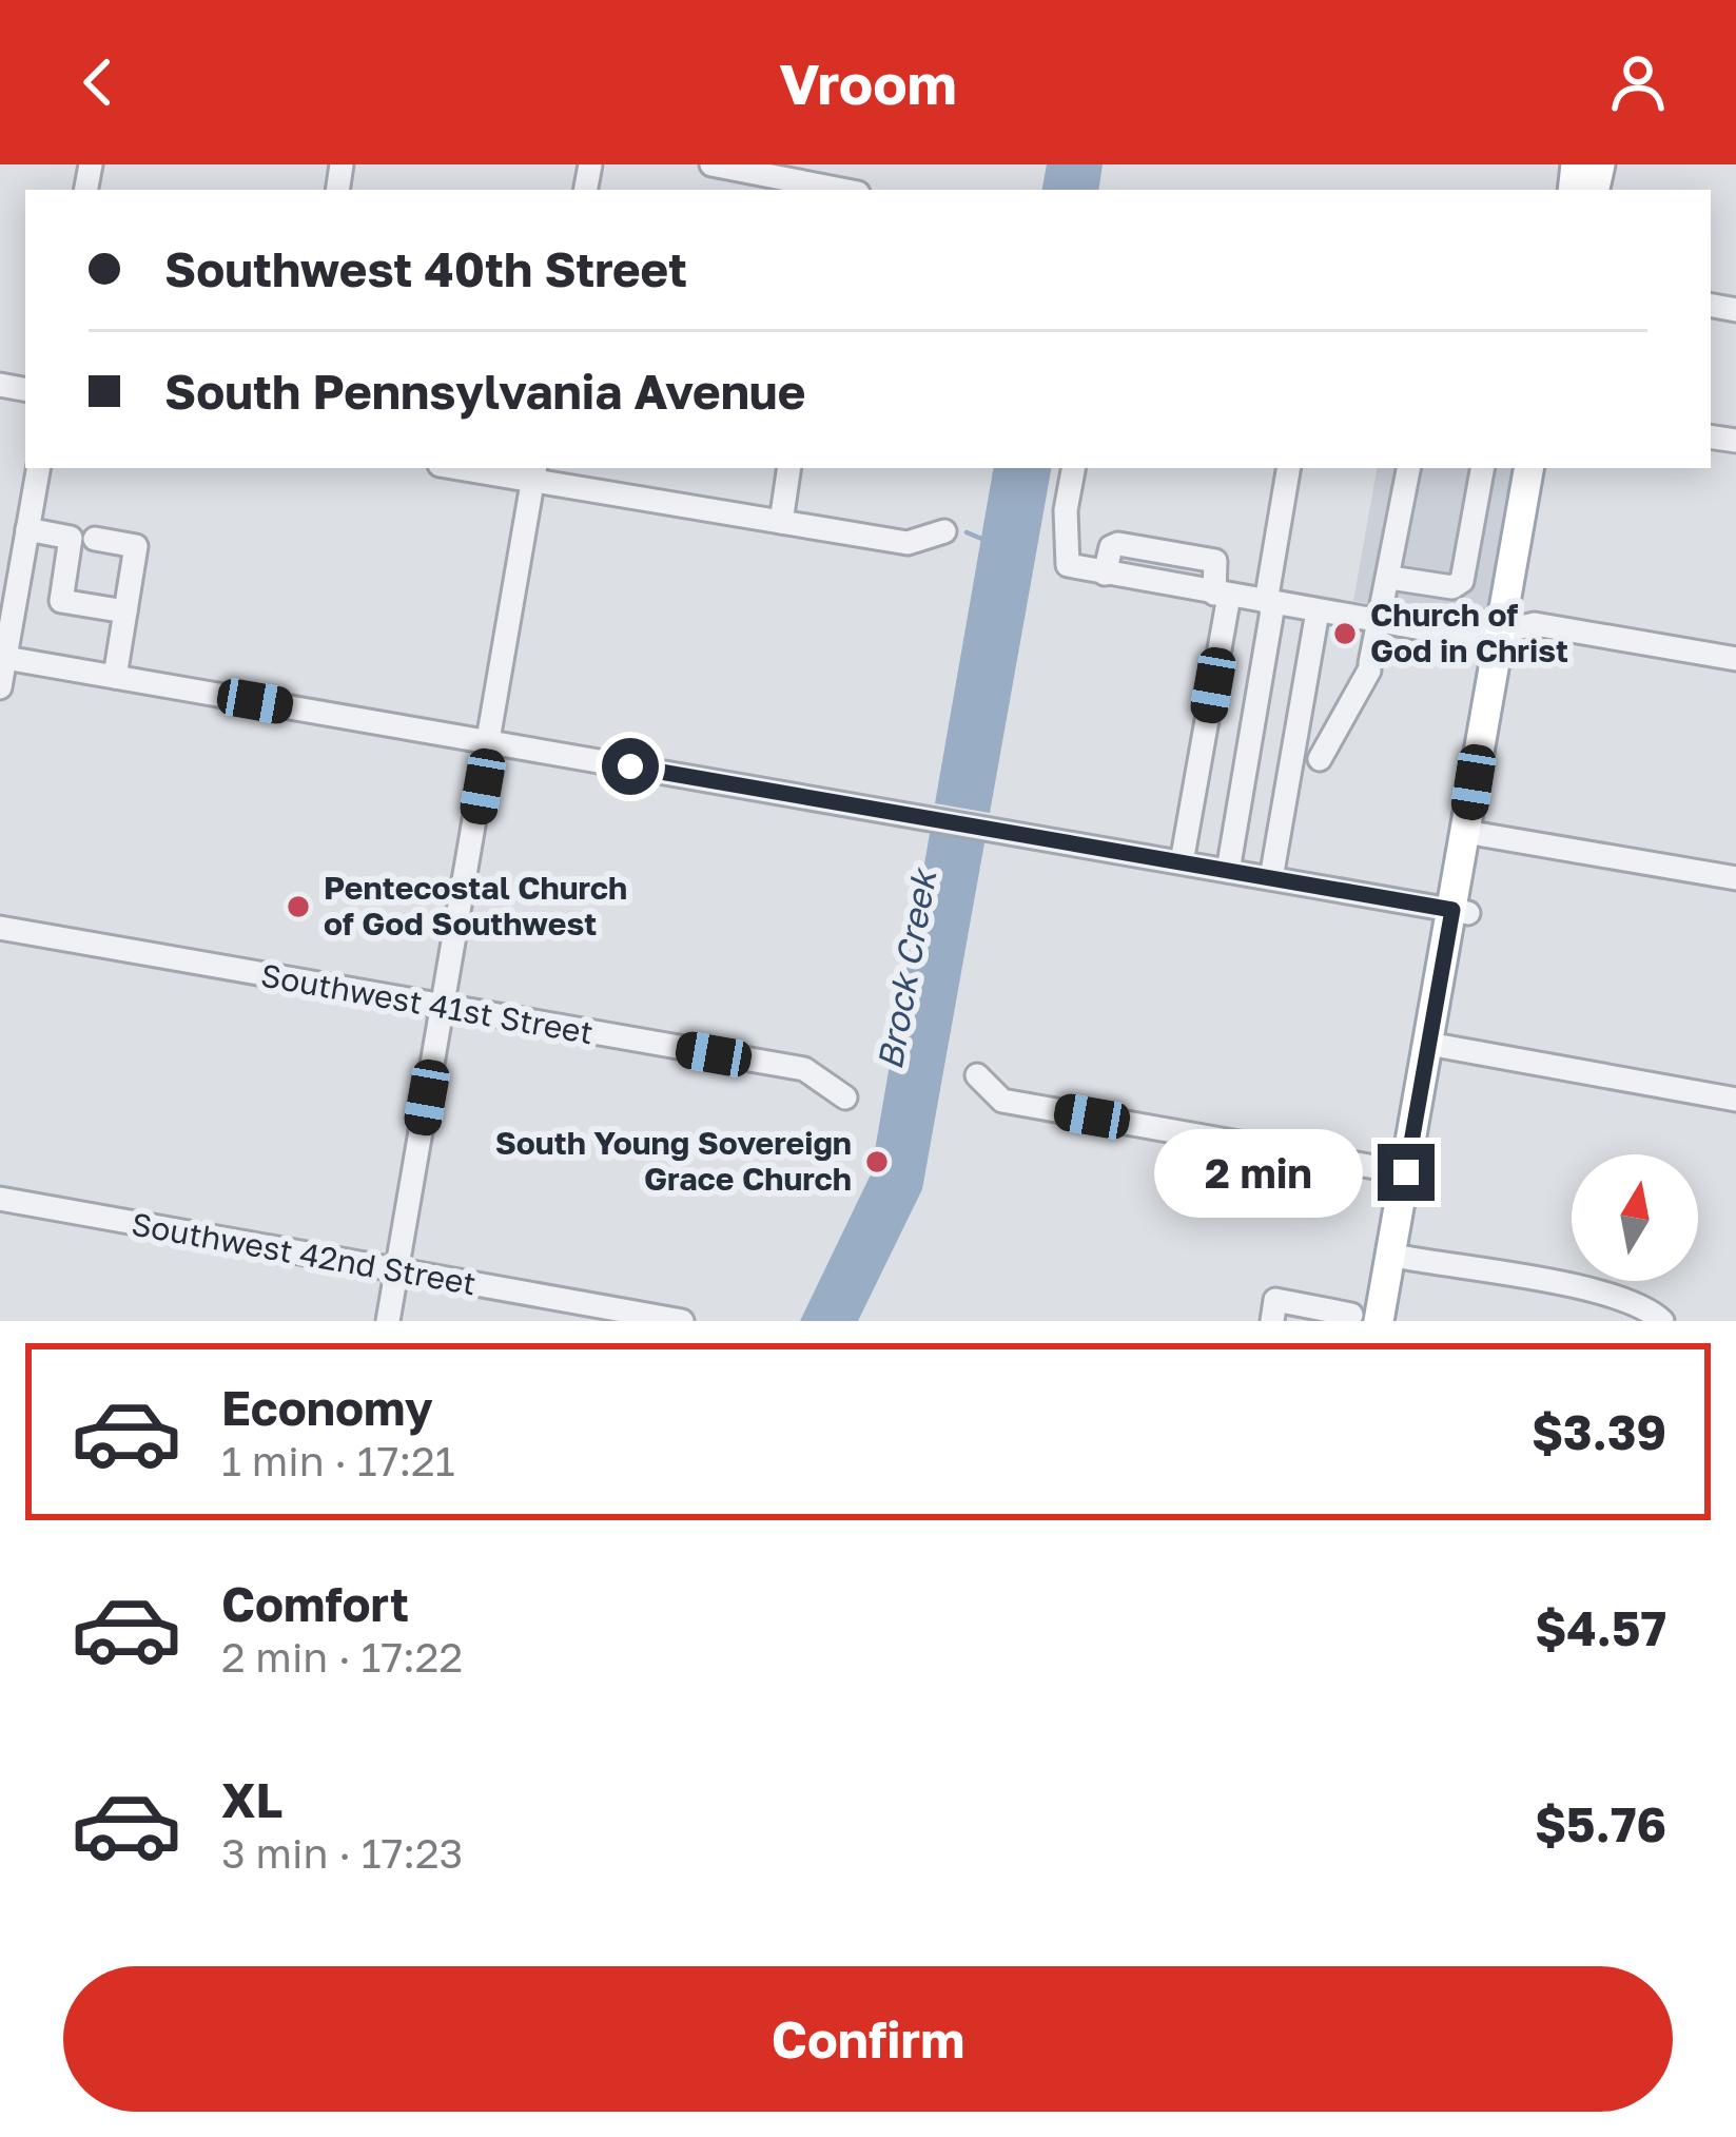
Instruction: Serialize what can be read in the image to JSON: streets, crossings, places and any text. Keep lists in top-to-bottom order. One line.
{"streets":{"street":["Southwest 41st Street","Southwest 42nd Street"]},"water":["Brock Creek"],"places":["Church of God in Christ","Pentecostal Church of God Southwest","South Young Sovereign Grace Church"],"north":"top","page":{"header":"Vroom","banner":["Southwest 40th Street","South Pennsylvania Avenue"],"bubble":"2 min","list":[{"name":"Economy","note":"1 min · 17:21","value":"$3.39"},{"name":"Comfort","note":"2 min · 17:22","value":"$4.57"},{"name":"XL","note":"3 min · 17:23","value":"$5.76"}],"buttons":"Confirm"}}
